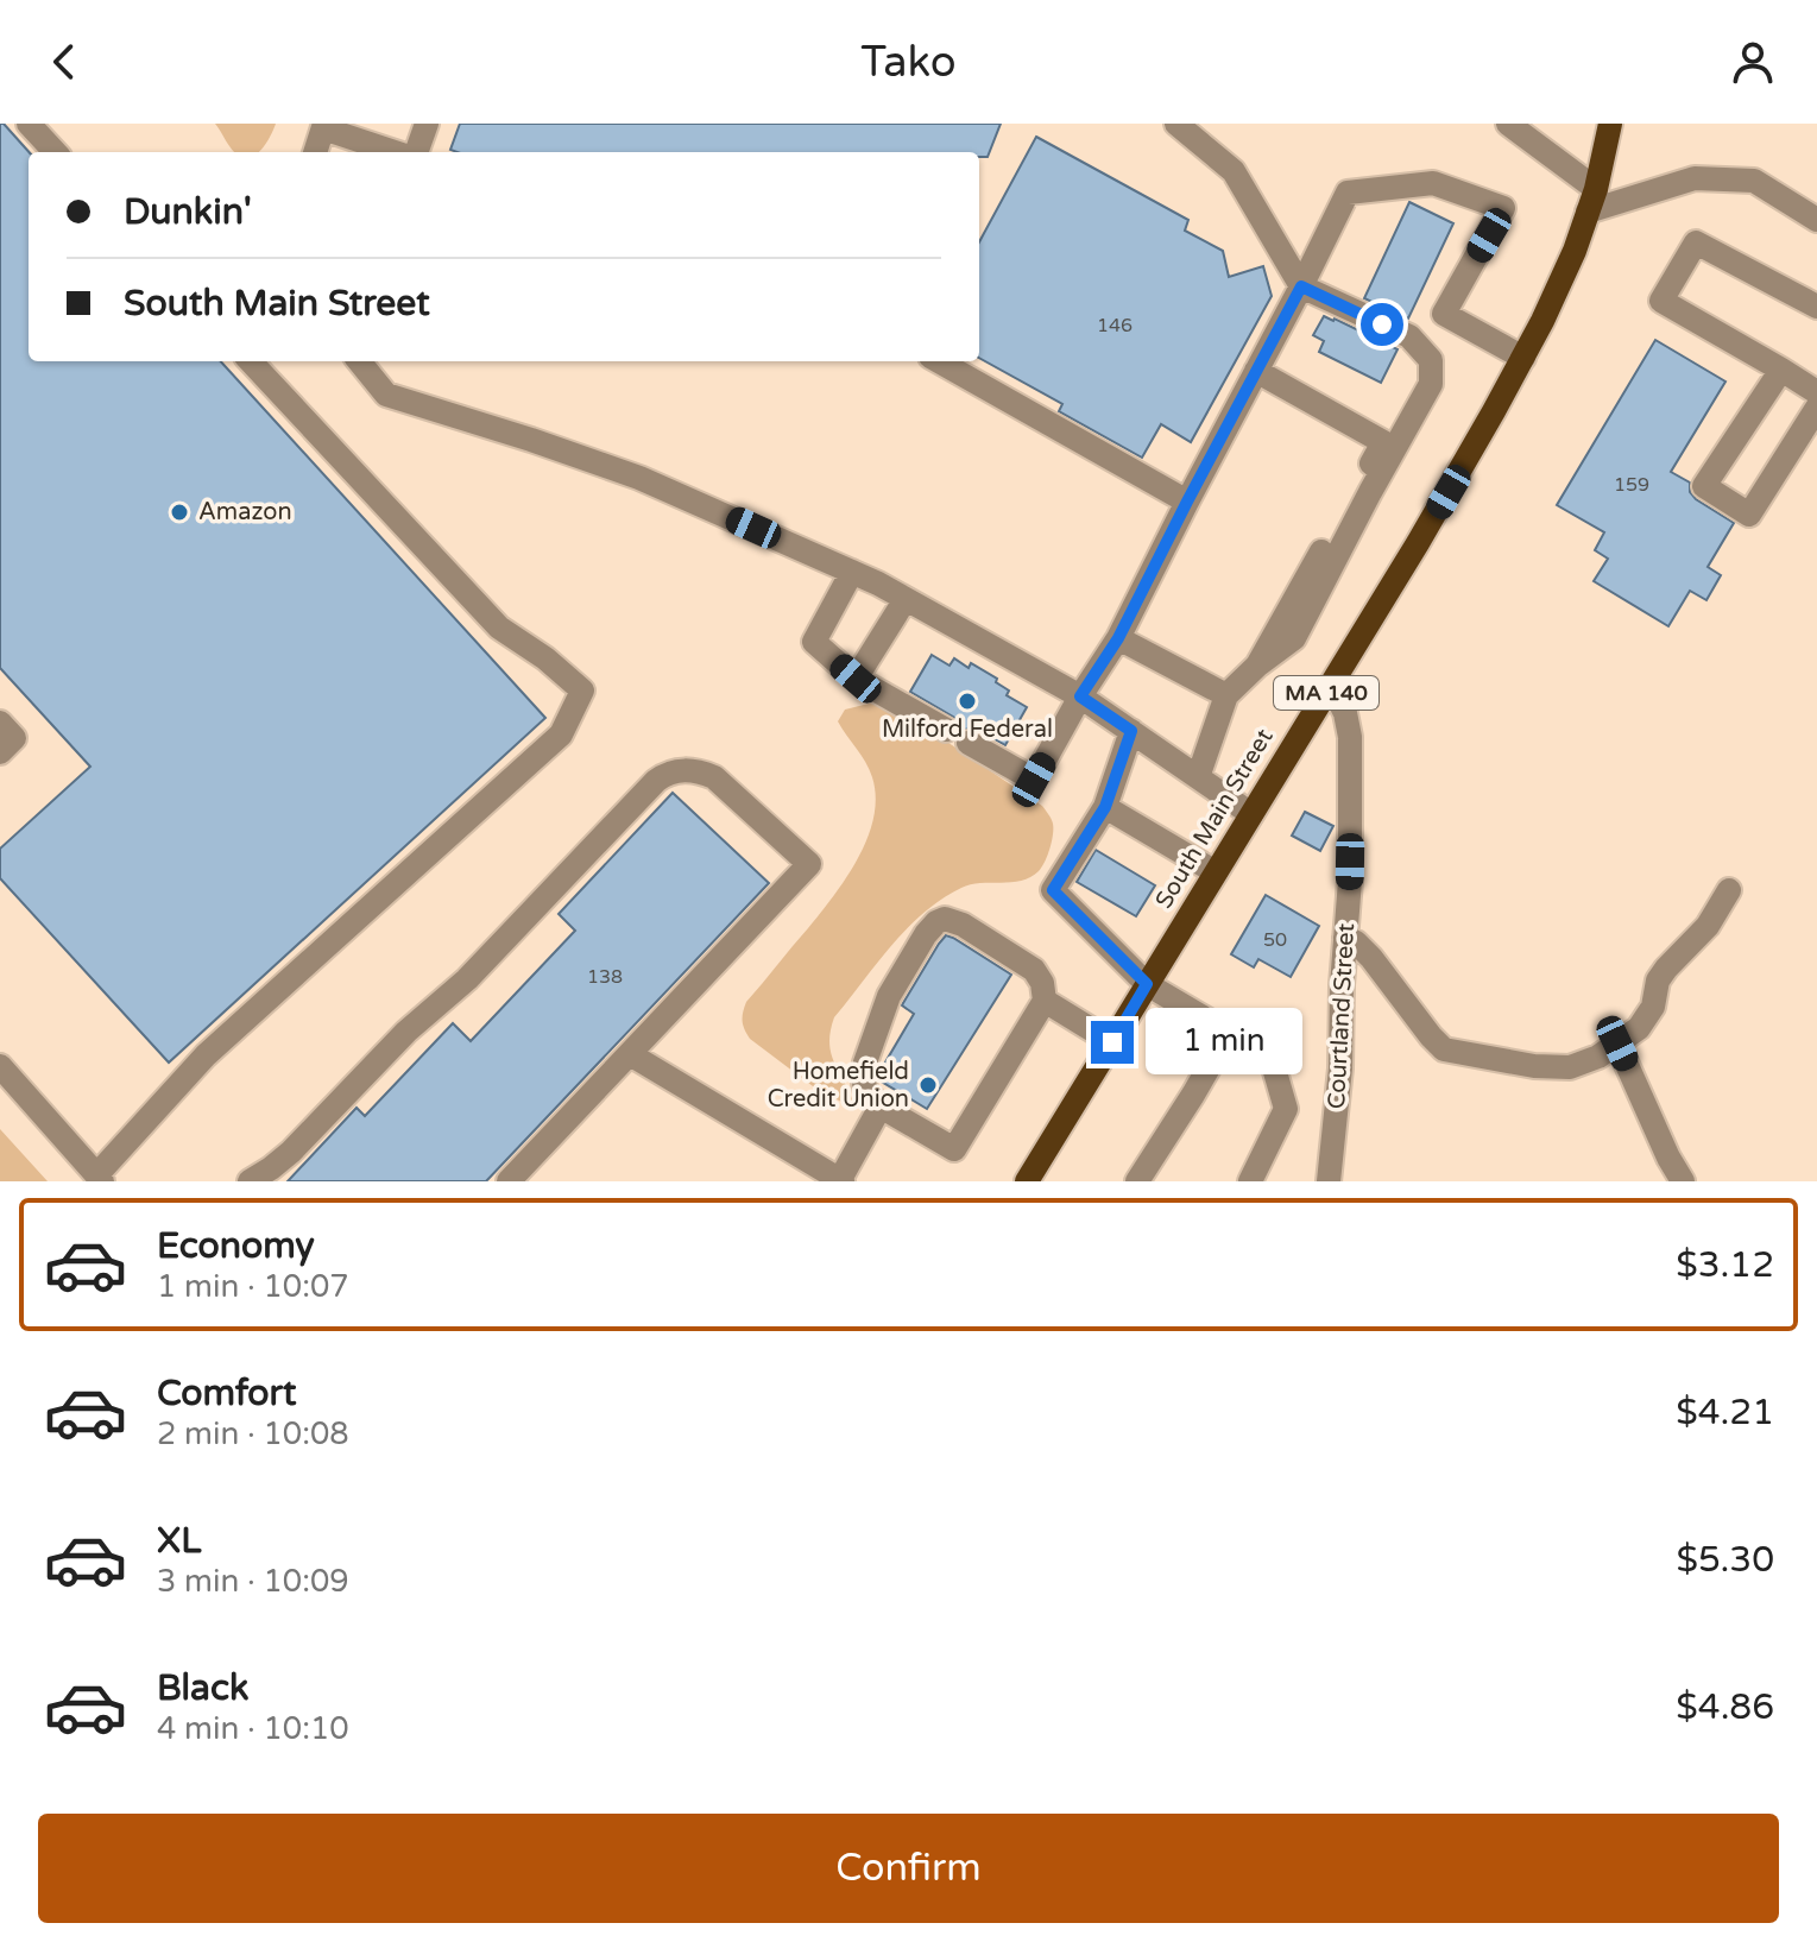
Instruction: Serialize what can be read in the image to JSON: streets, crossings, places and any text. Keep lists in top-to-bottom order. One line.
{"streets":{"main road":["MA 140","South Main Street"],"street":["Courtland Street"]},"crossings":[["South Main Street","Courtland Street"]],"places":["Amazon","Milford Federal","Homefield Credit Union"],"house_numbers":["146","159","50","138"],"page":{"header":"Tako","banner":["Dunkin'","South Main Street"],"bubble":"1 min","list":[{"name":"Economy","note":"1 min · 10:07","value":"$3.12"},{"name":"Comfort","note":"2 min · 10:08","value":"$4.21"},{"name":"XL","note":"3 min · 10:09","value":"$5.30"},{"name":"Black","note":"4 min · 10:10","value":"$4.86"}],"buttons":"Confirm"}}
